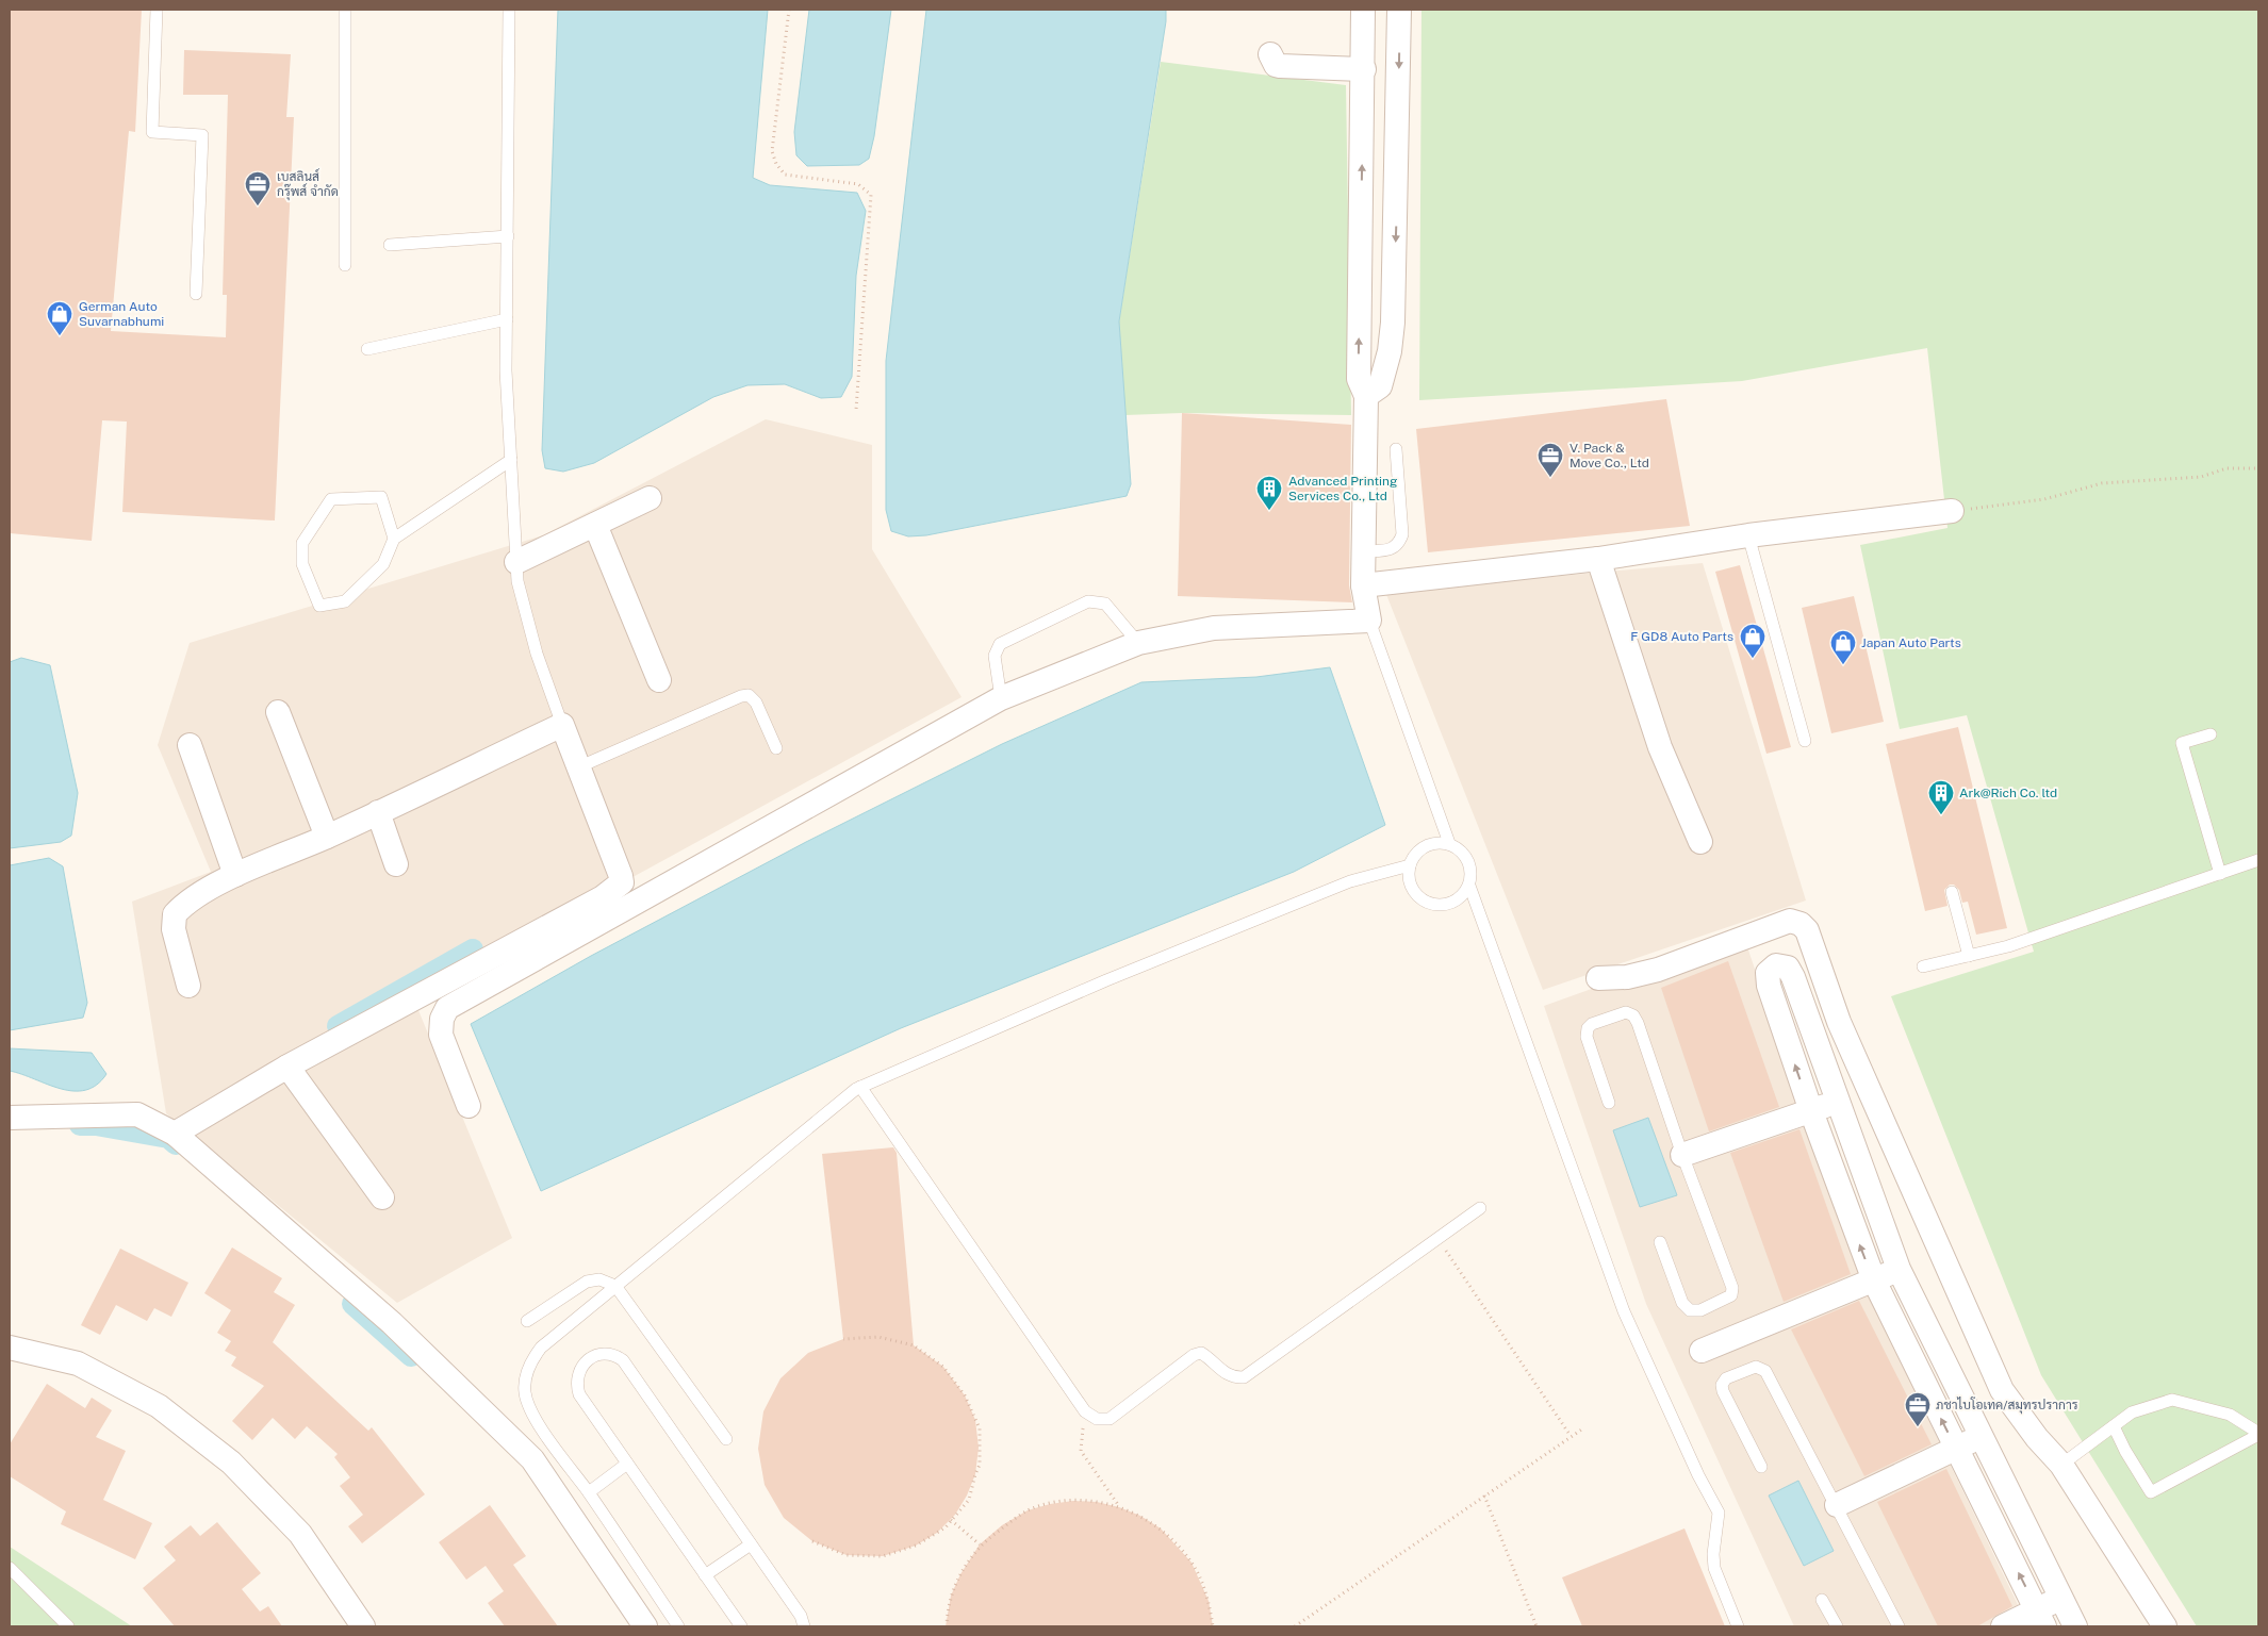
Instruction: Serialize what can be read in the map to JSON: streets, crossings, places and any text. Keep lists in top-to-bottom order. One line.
{"places":{"office":["เบสลินส์ กรุ๊พส์ จำกัด","V. Pack & Move Co., Ltd","ภชาไบโอเทค/สมุทรปราการ"],"shop":["German Auto Suvarnabhumi","F GD8 Auto Parts","Japan Auto Parts"],"building":["Advanced Printing Services Co., Ltd","Ark@Rich Co. ltd"]}}
